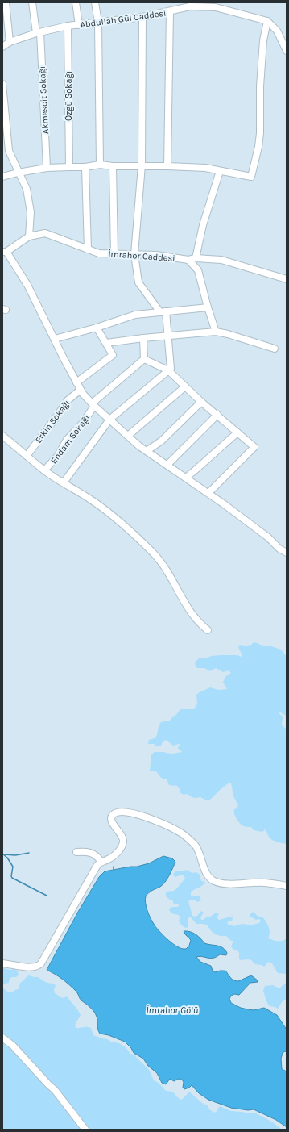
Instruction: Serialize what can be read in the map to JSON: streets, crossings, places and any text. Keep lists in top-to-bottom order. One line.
{"streets":{"street":["Abdullah Gül Caddesi","Özgü Sokağı","Akmescit Sokağı","İmrahor Caddesi","Erkin Sokağı","Endam Sokağı"]},"crossings":[["Abdullah Gül Caddesi","Özgü Sokağı"],["Abdullah Gül Caddesi","Akmescit Sokağı"]],"water":["İmrahor Gölü"]}
